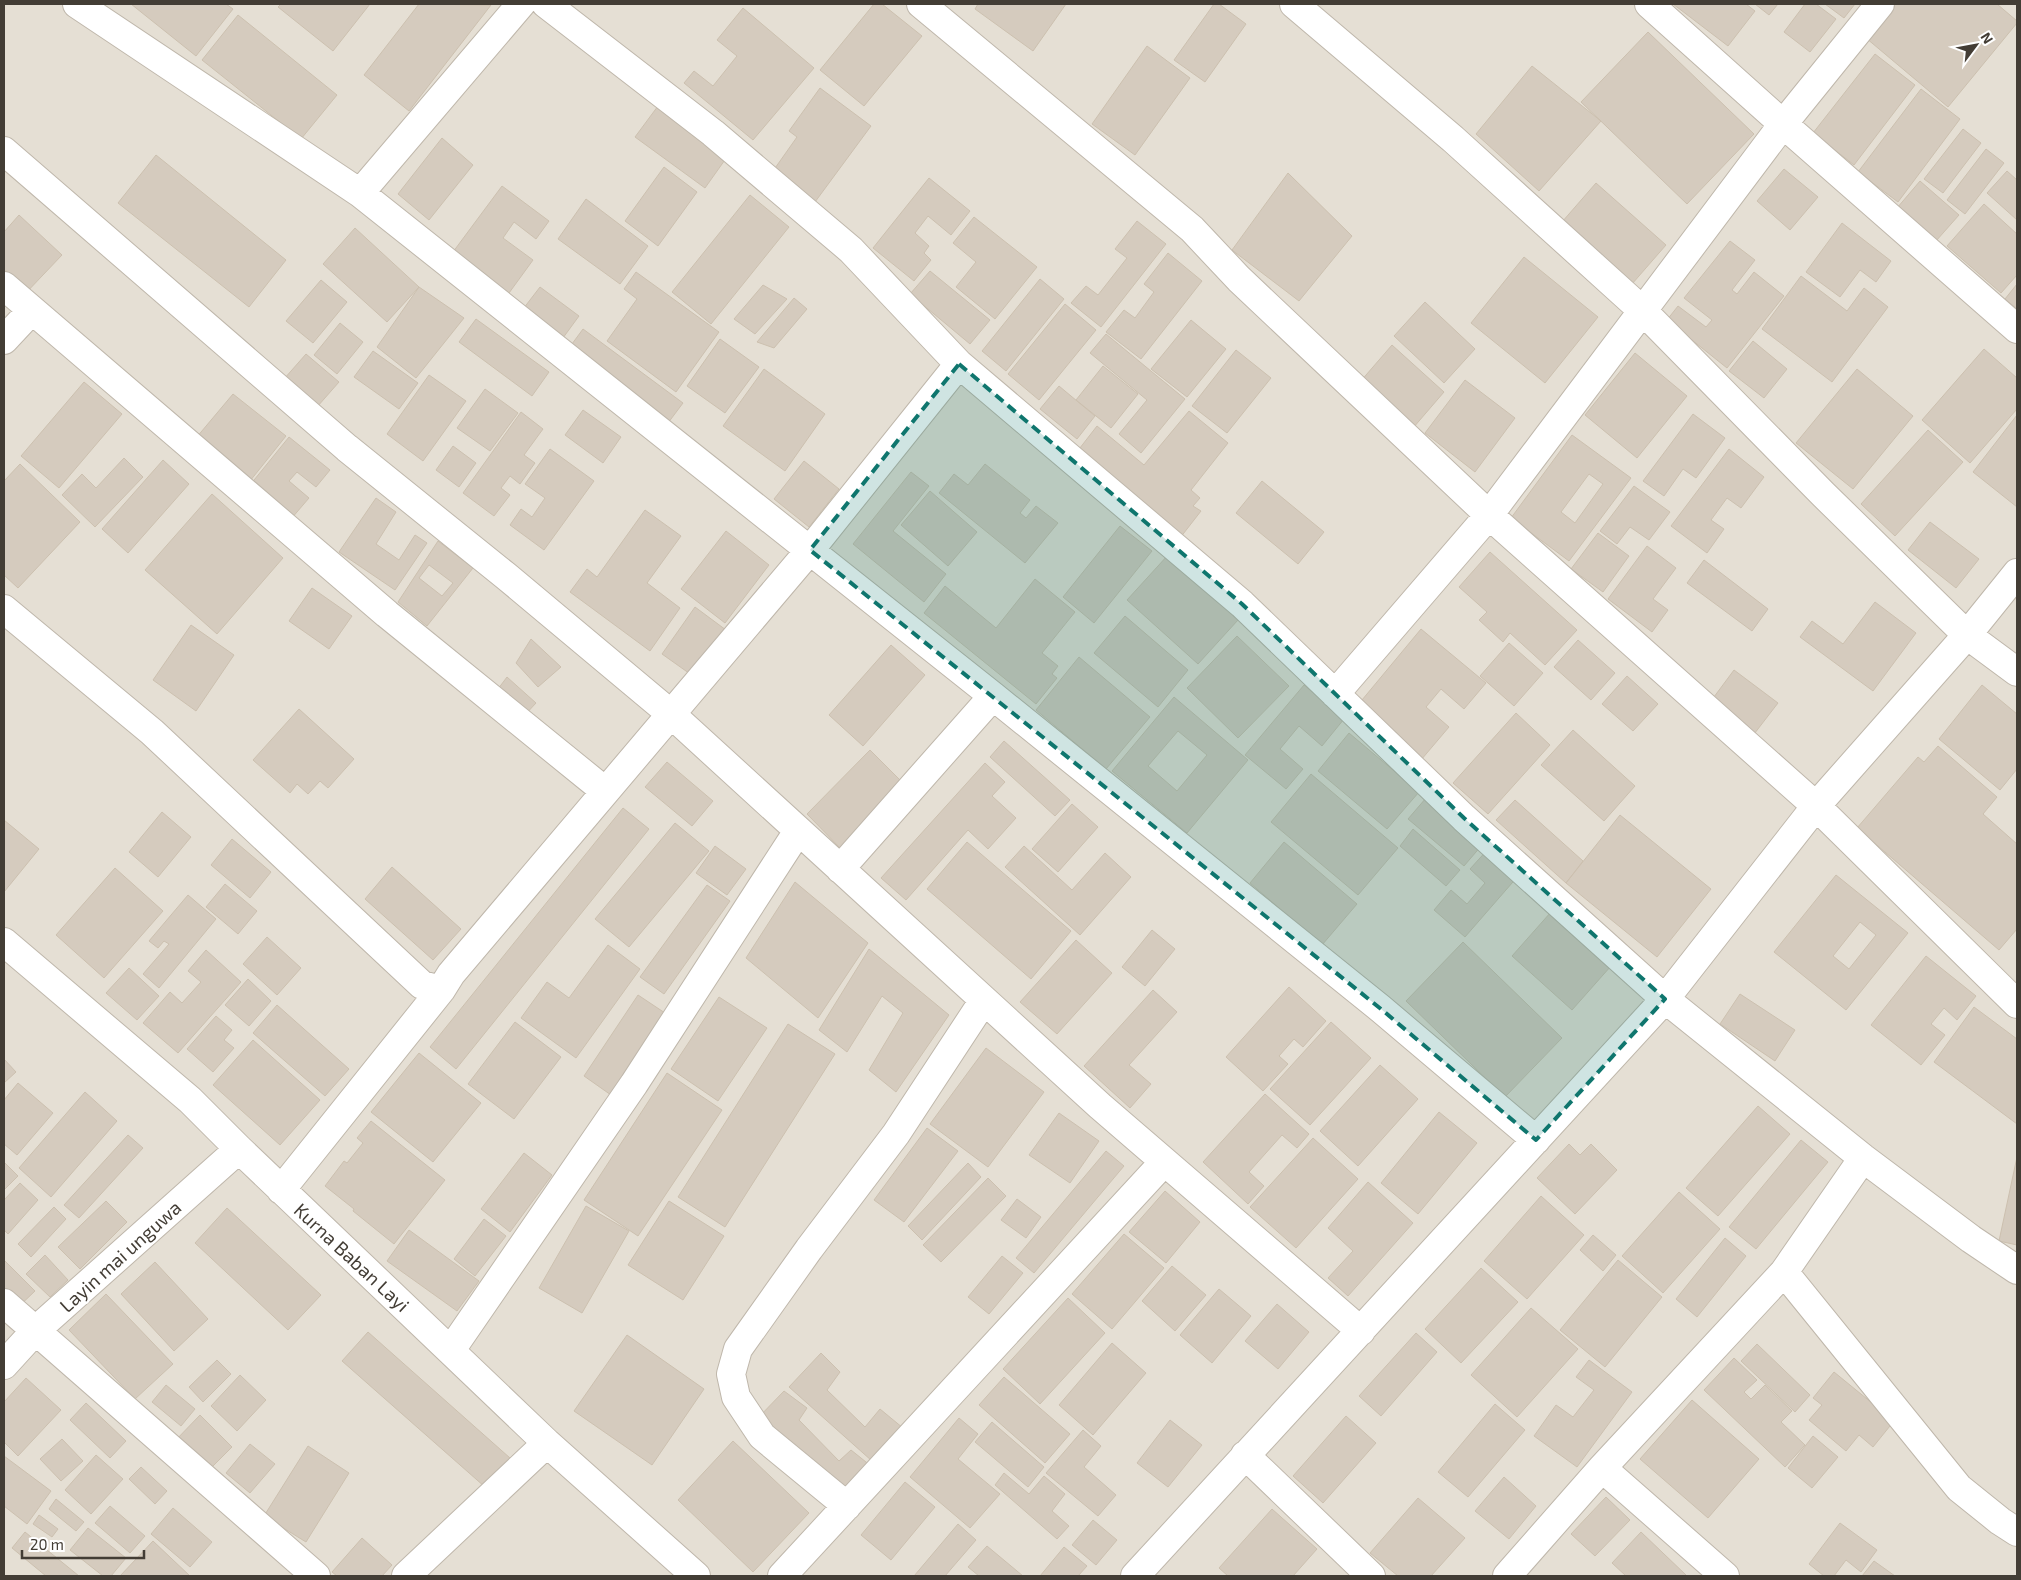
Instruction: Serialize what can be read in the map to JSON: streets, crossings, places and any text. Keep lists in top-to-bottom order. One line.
{"streets":{"street":["Layin mai unguwa","Kurna Baban Layi"]},"crossings":[["Layin mai unguwa","Kurna Baban Layi"]],"scale_bar":"20 m","north":"top right"}
